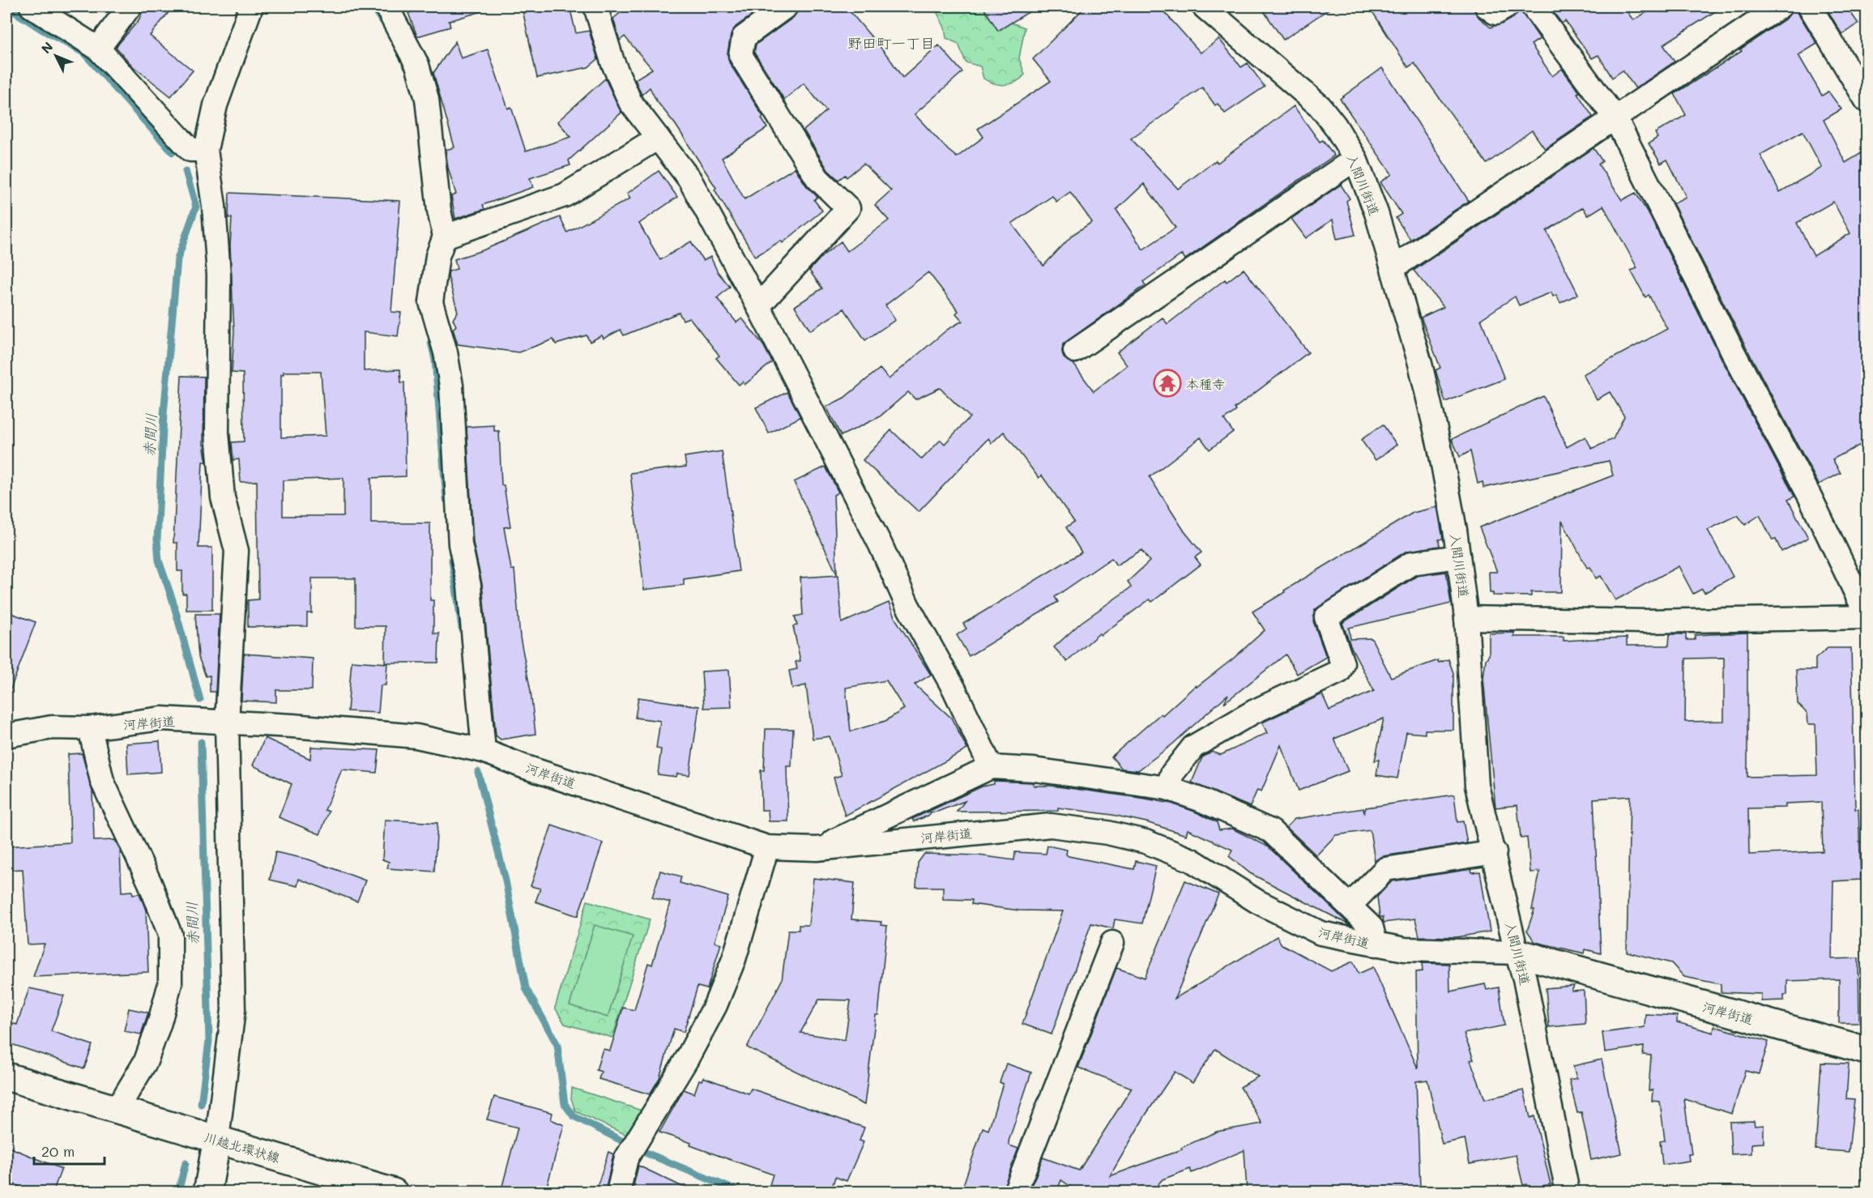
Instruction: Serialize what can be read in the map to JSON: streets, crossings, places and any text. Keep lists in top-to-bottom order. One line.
{"streets":{"street":["入間川街道","河岸街道","川越北環状線"]},"crossings":[["入間川街道","河岸街道"]],"districts":["野田町一丁目"],"water":["赤間川"],"places":{"temple":["本種寺"]},"scale_bar":"20 m","north":"top left"}
